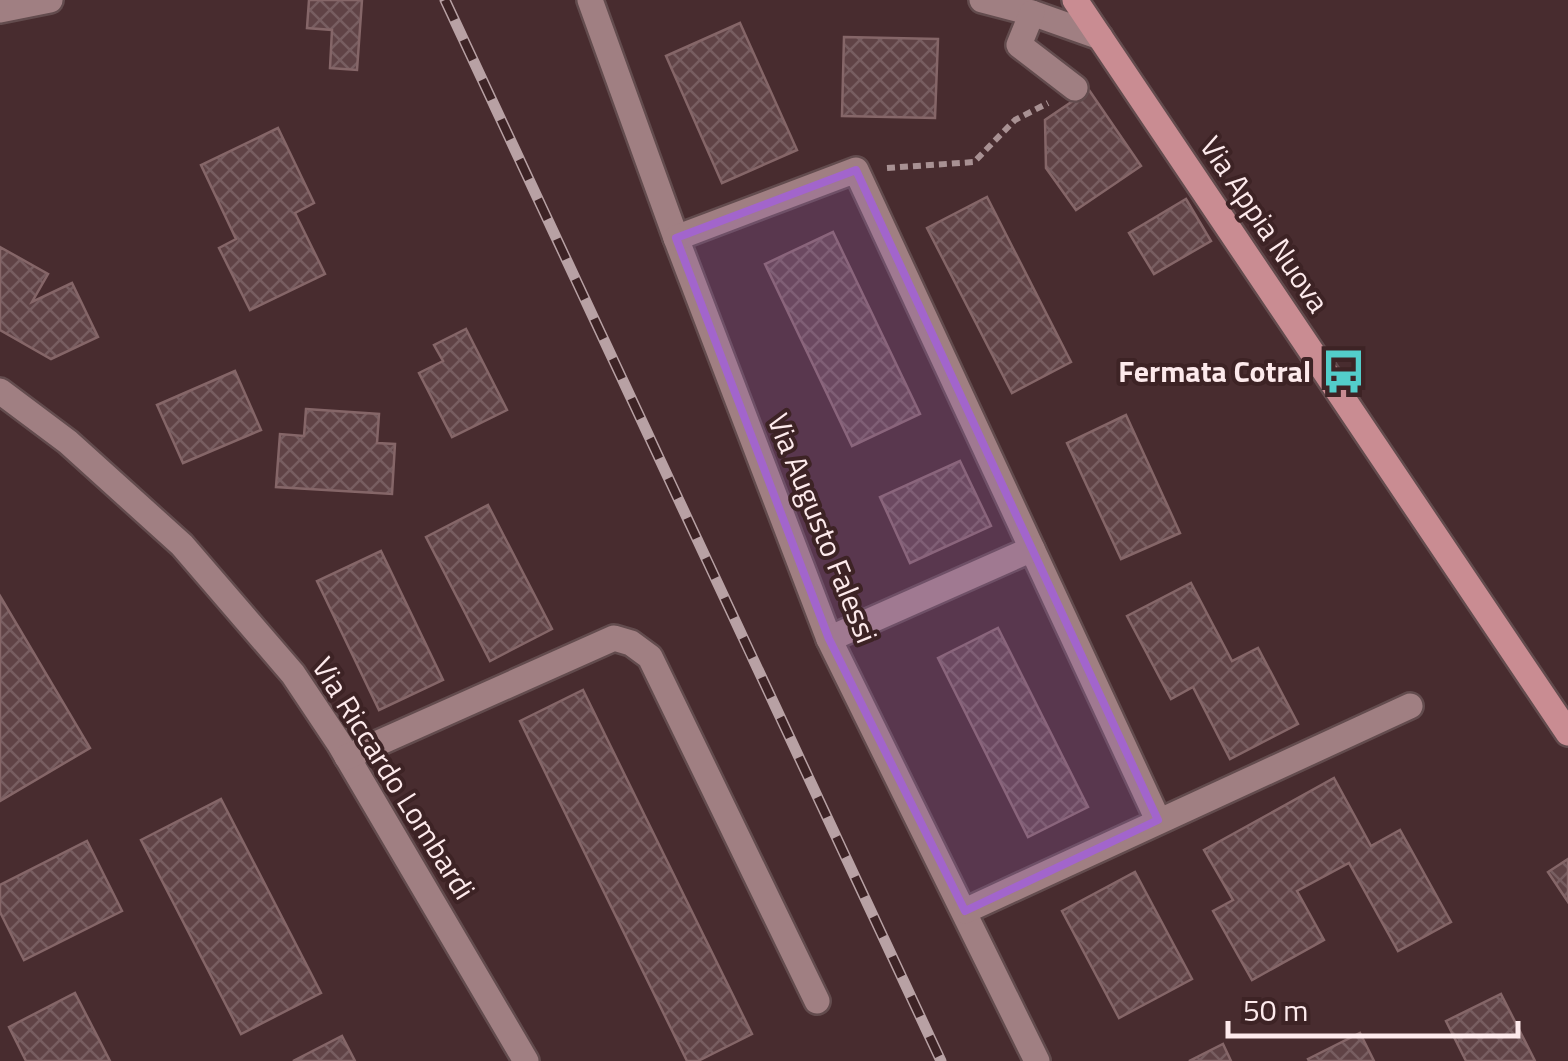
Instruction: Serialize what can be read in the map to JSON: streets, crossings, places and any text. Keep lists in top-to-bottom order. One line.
{"streets":{"main road":["Via Appia Nuova"],"street":["Via Augusto Falessi","Via Riccardo Lombardi"]},"places":{"bus stop":["Fermata Cotral"]},"scale_bar":"50 m"}
